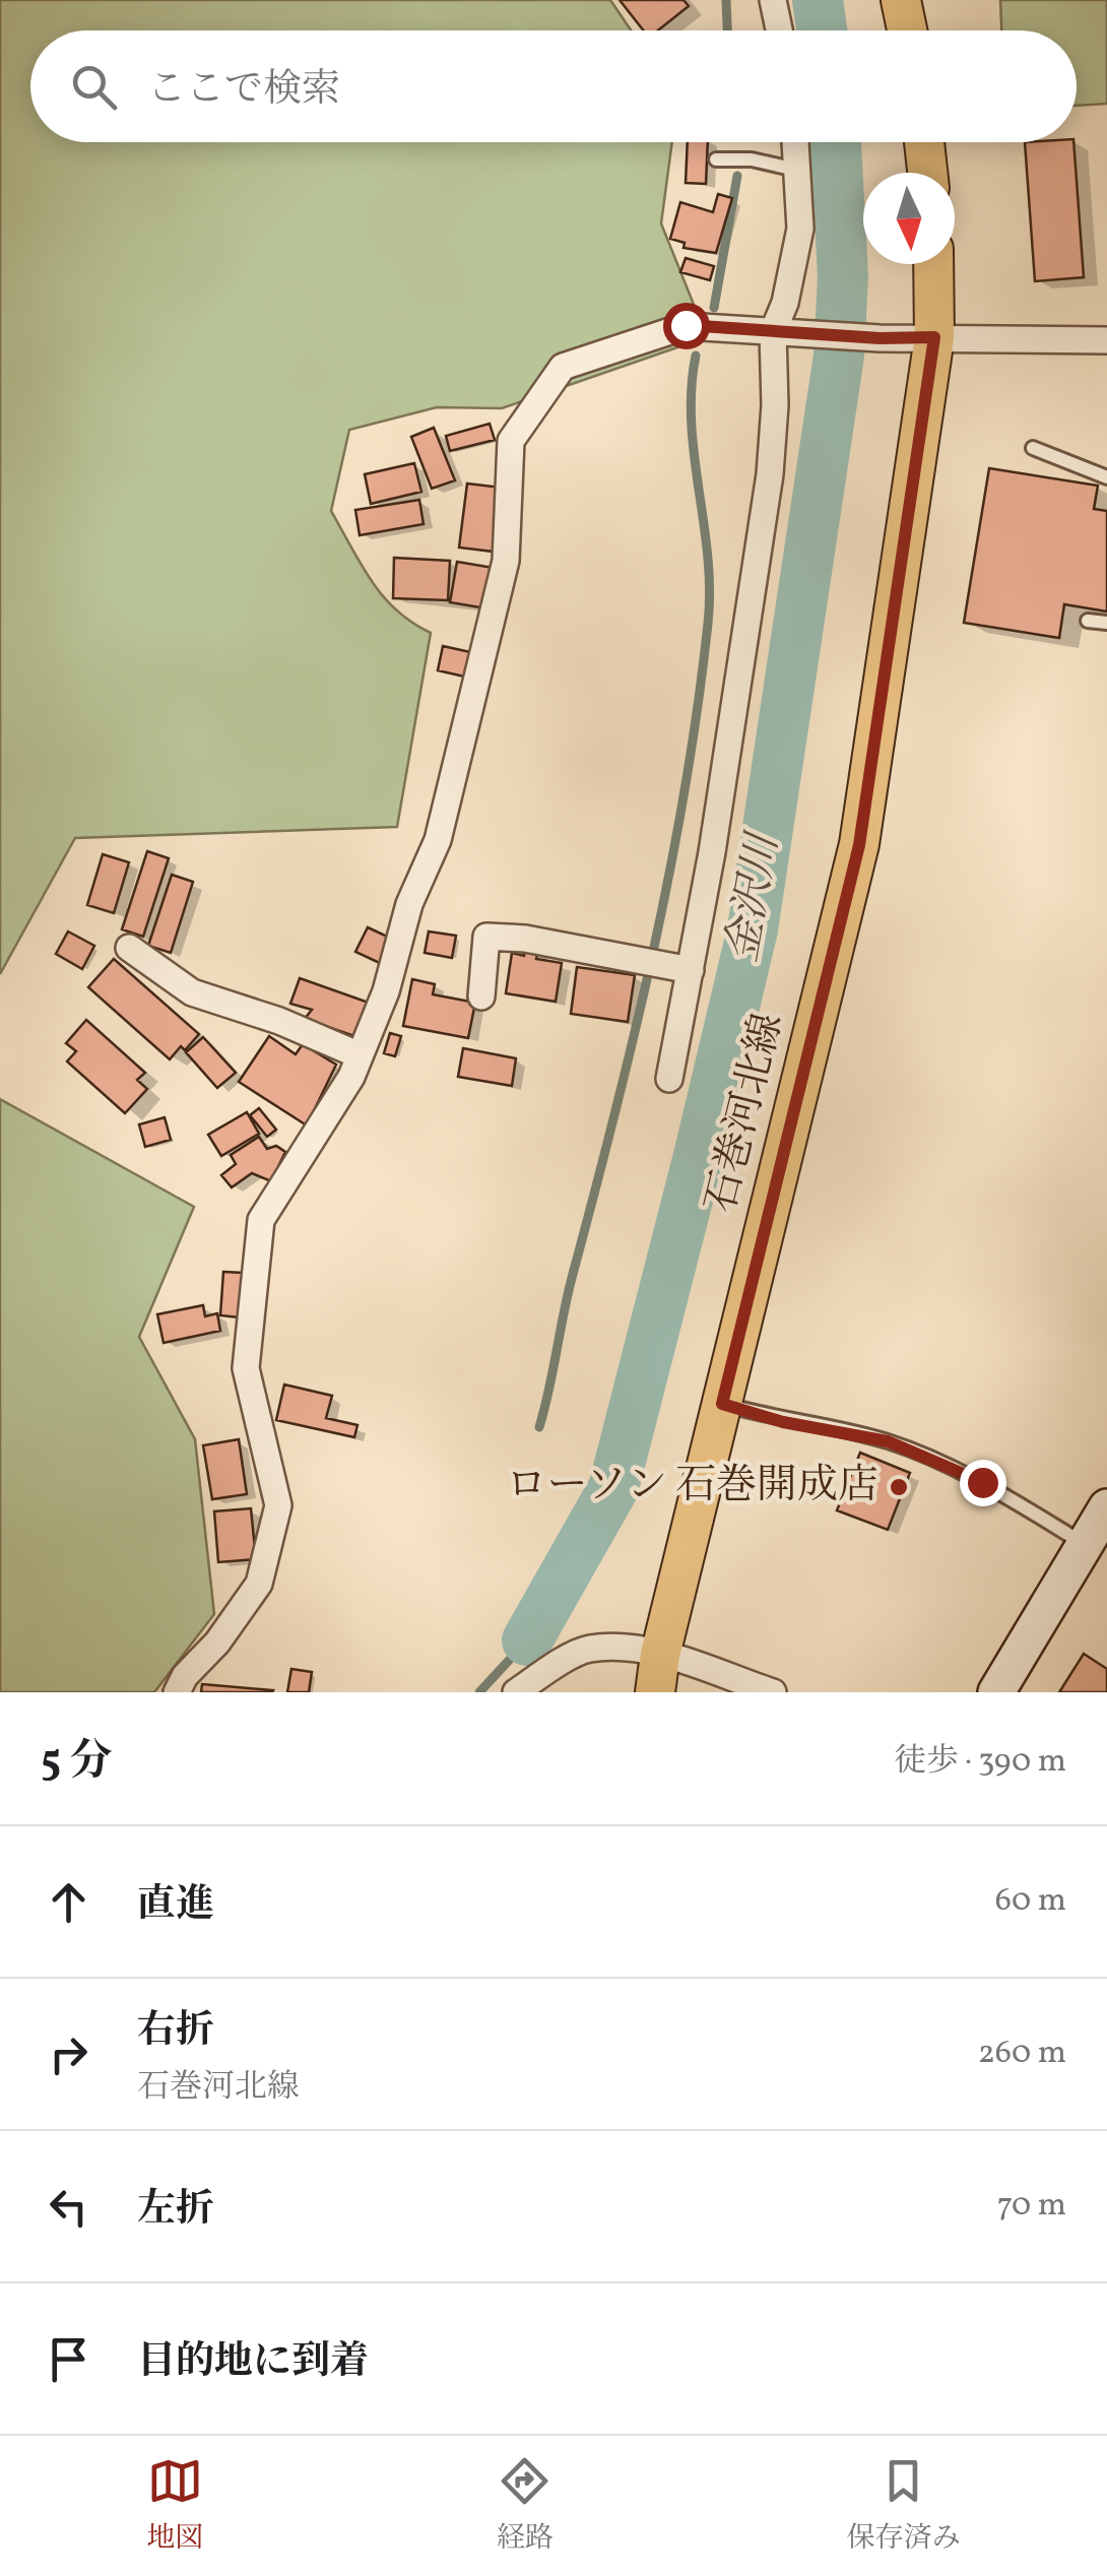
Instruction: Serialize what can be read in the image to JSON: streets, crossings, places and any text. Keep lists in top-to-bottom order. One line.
{"streets":{"main road":["石巻河北線"]},"water":["金沢川"],"places":["ローソン 石巻開成店"],"north":"bottom","page":{"search":"ここで検索","heading":["5 分","徒歩 · 390 m"],"list":[["直進","60 m"],["右折","石巻河北線","260 m"],["左折","70 m"],"目的地に到着"],"nav":["地図","経路","保存済み"]}}
